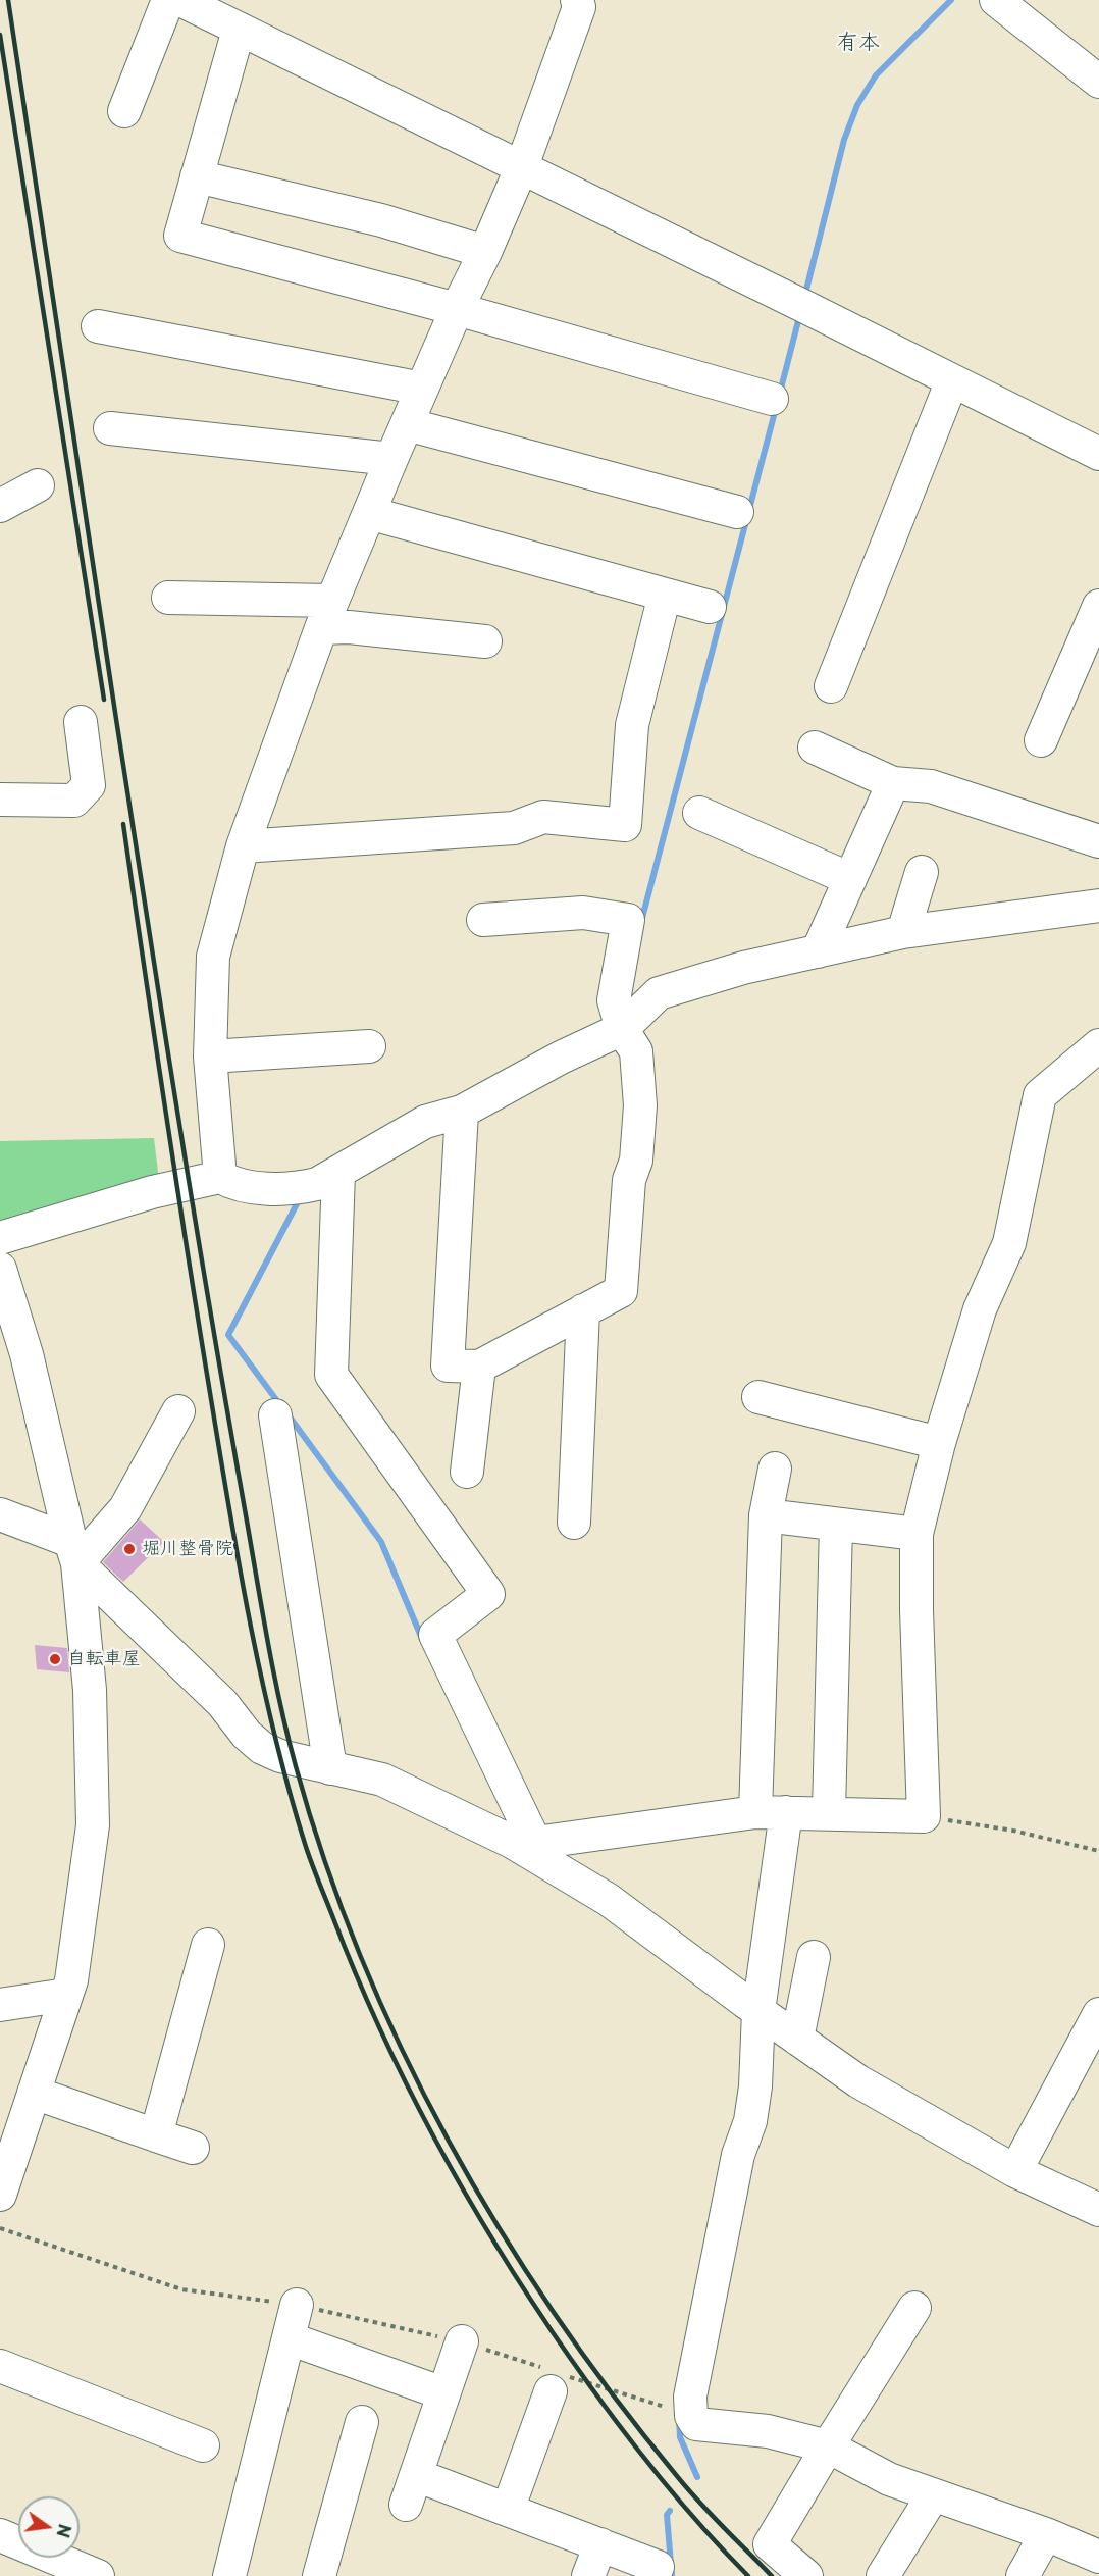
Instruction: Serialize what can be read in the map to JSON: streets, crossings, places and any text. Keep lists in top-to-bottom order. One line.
{"districts":["有本"],"places":["堀川整骨院","自転車屋"],"north":"right"}
